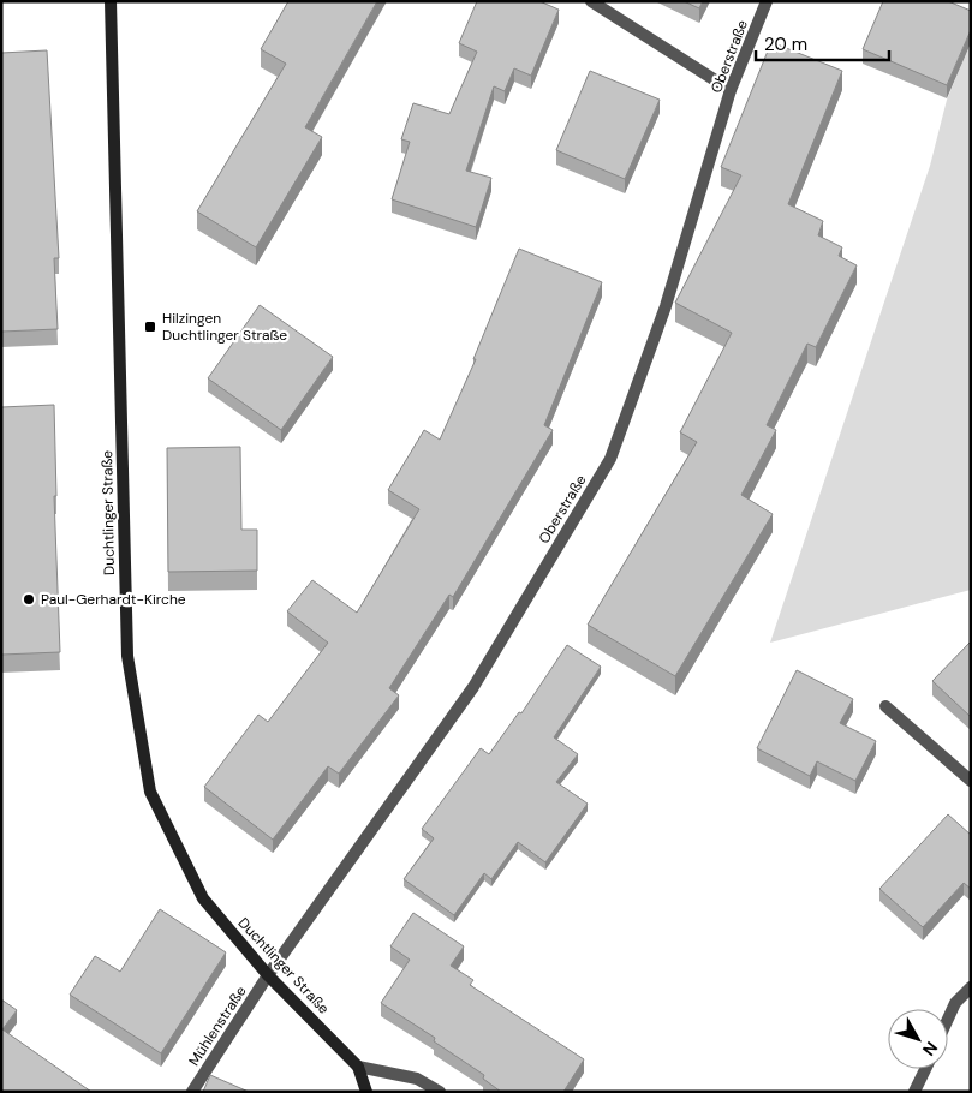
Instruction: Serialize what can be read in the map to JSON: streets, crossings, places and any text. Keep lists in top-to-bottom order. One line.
{"streets":{"main road":["Duchtlinger Straße"],"street":["Oberstraße","Mühlenstraße"]},"crossings":[["Oberstraße","Duchtlinger Straße"],["Oberstraße","Mühlenstraße"],["Duchtlinger Straße","Mühlenstraße"]],"places":{"transit":["Hilzingen Duchtlinger Straße"],"other":["Paul-Gerhardt-Kirche"]},"scale_bar":"20 m","north":"bottom right"}
